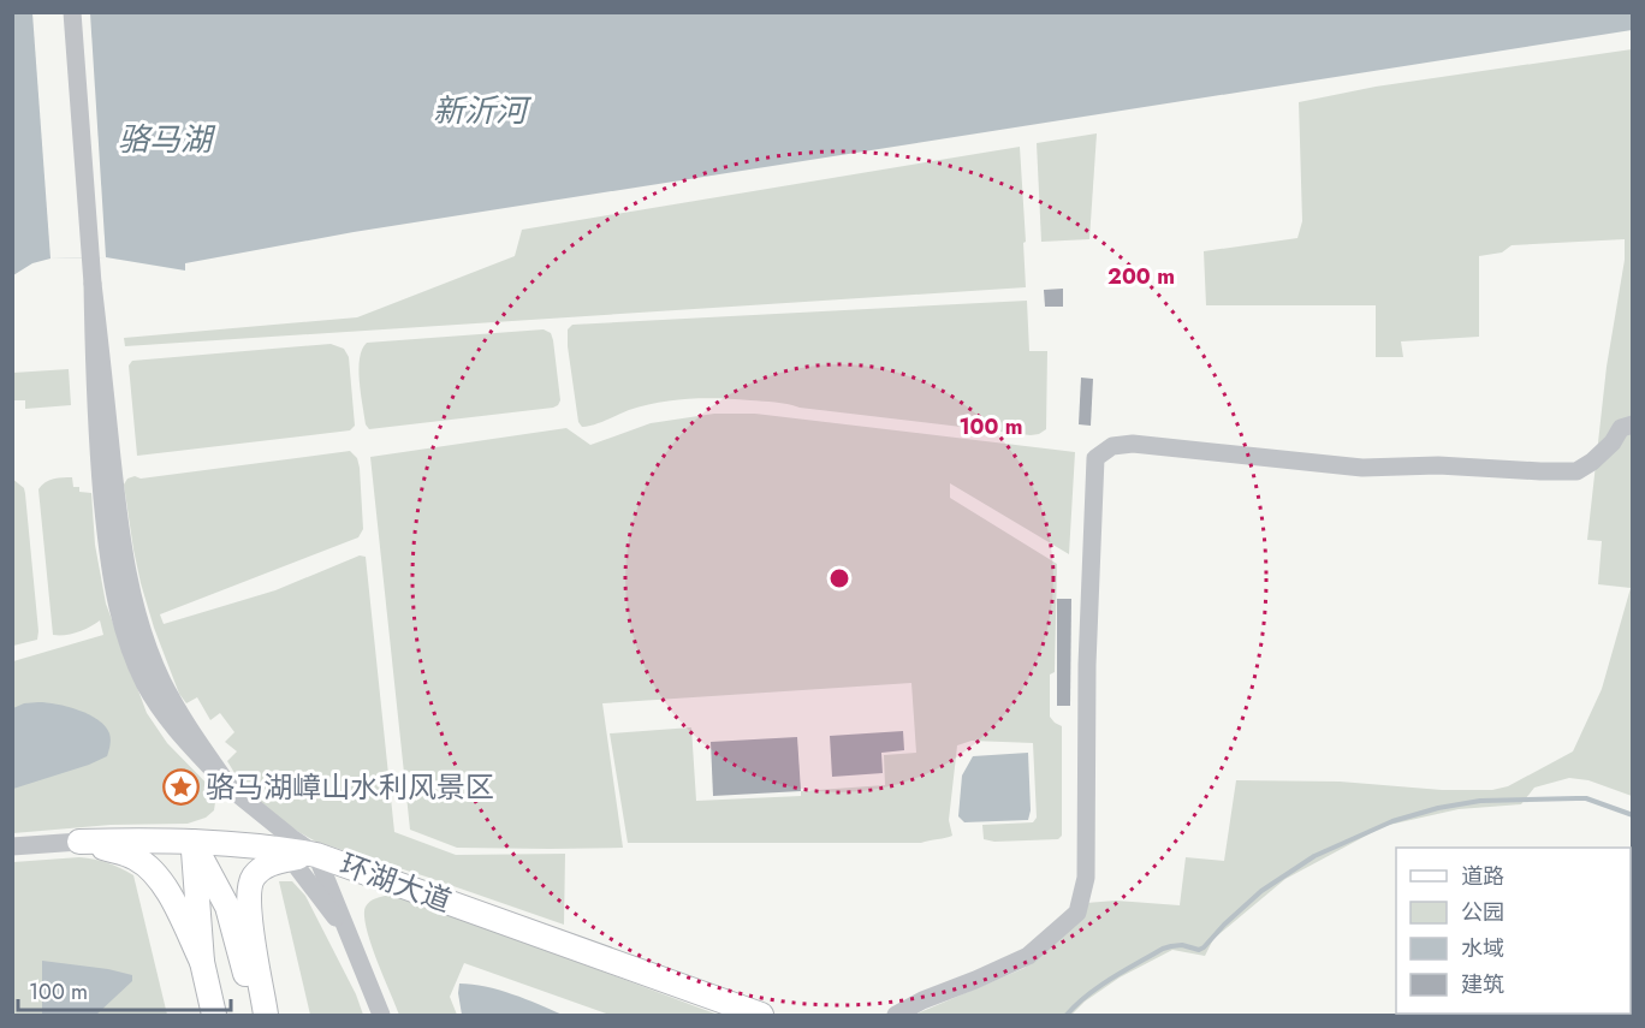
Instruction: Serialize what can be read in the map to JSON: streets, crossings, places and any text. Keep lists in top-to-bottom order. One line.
{"streets":{"main road":["环湖大道"]},"water":["新沂河","骆马湖"],"places":{"place":["骆马湖嶂山水利风景区"]},"legend":["道路","公园","水域","建筑"],"scale_bar":"100 m","rings":["200 m","100 m"]}
